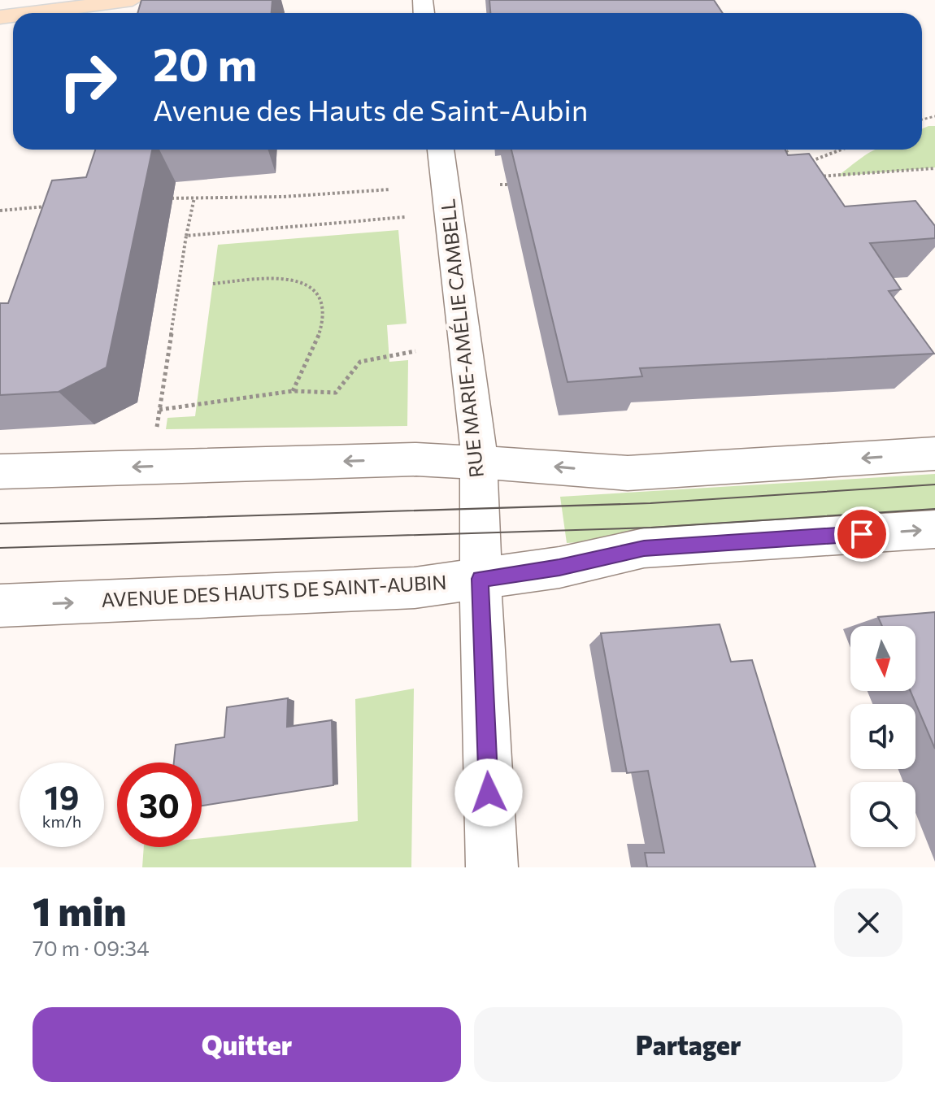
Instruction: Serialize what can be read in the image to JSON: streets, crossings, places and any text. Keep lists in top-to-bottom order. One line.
{"streets":{"street":["RUE MARIE-AMÉLIE CAMBELL","AVENUE DES HAUTS DE SAINT-AUBIN"]},"crossings":[["RUE MARIE-AMÉLIE CAMBELL","AVENUE DES HAUTS DE SAINT-AUBIN"]],"north":"bottom","page":{"turn":["20 m","Avenue des Hauts de Saint-Aubin"],"speed":"19 km/h","limit":"30","heading":["1 min","70 m · 09:34"],"buttons":["Quitter","Partager"]}}
